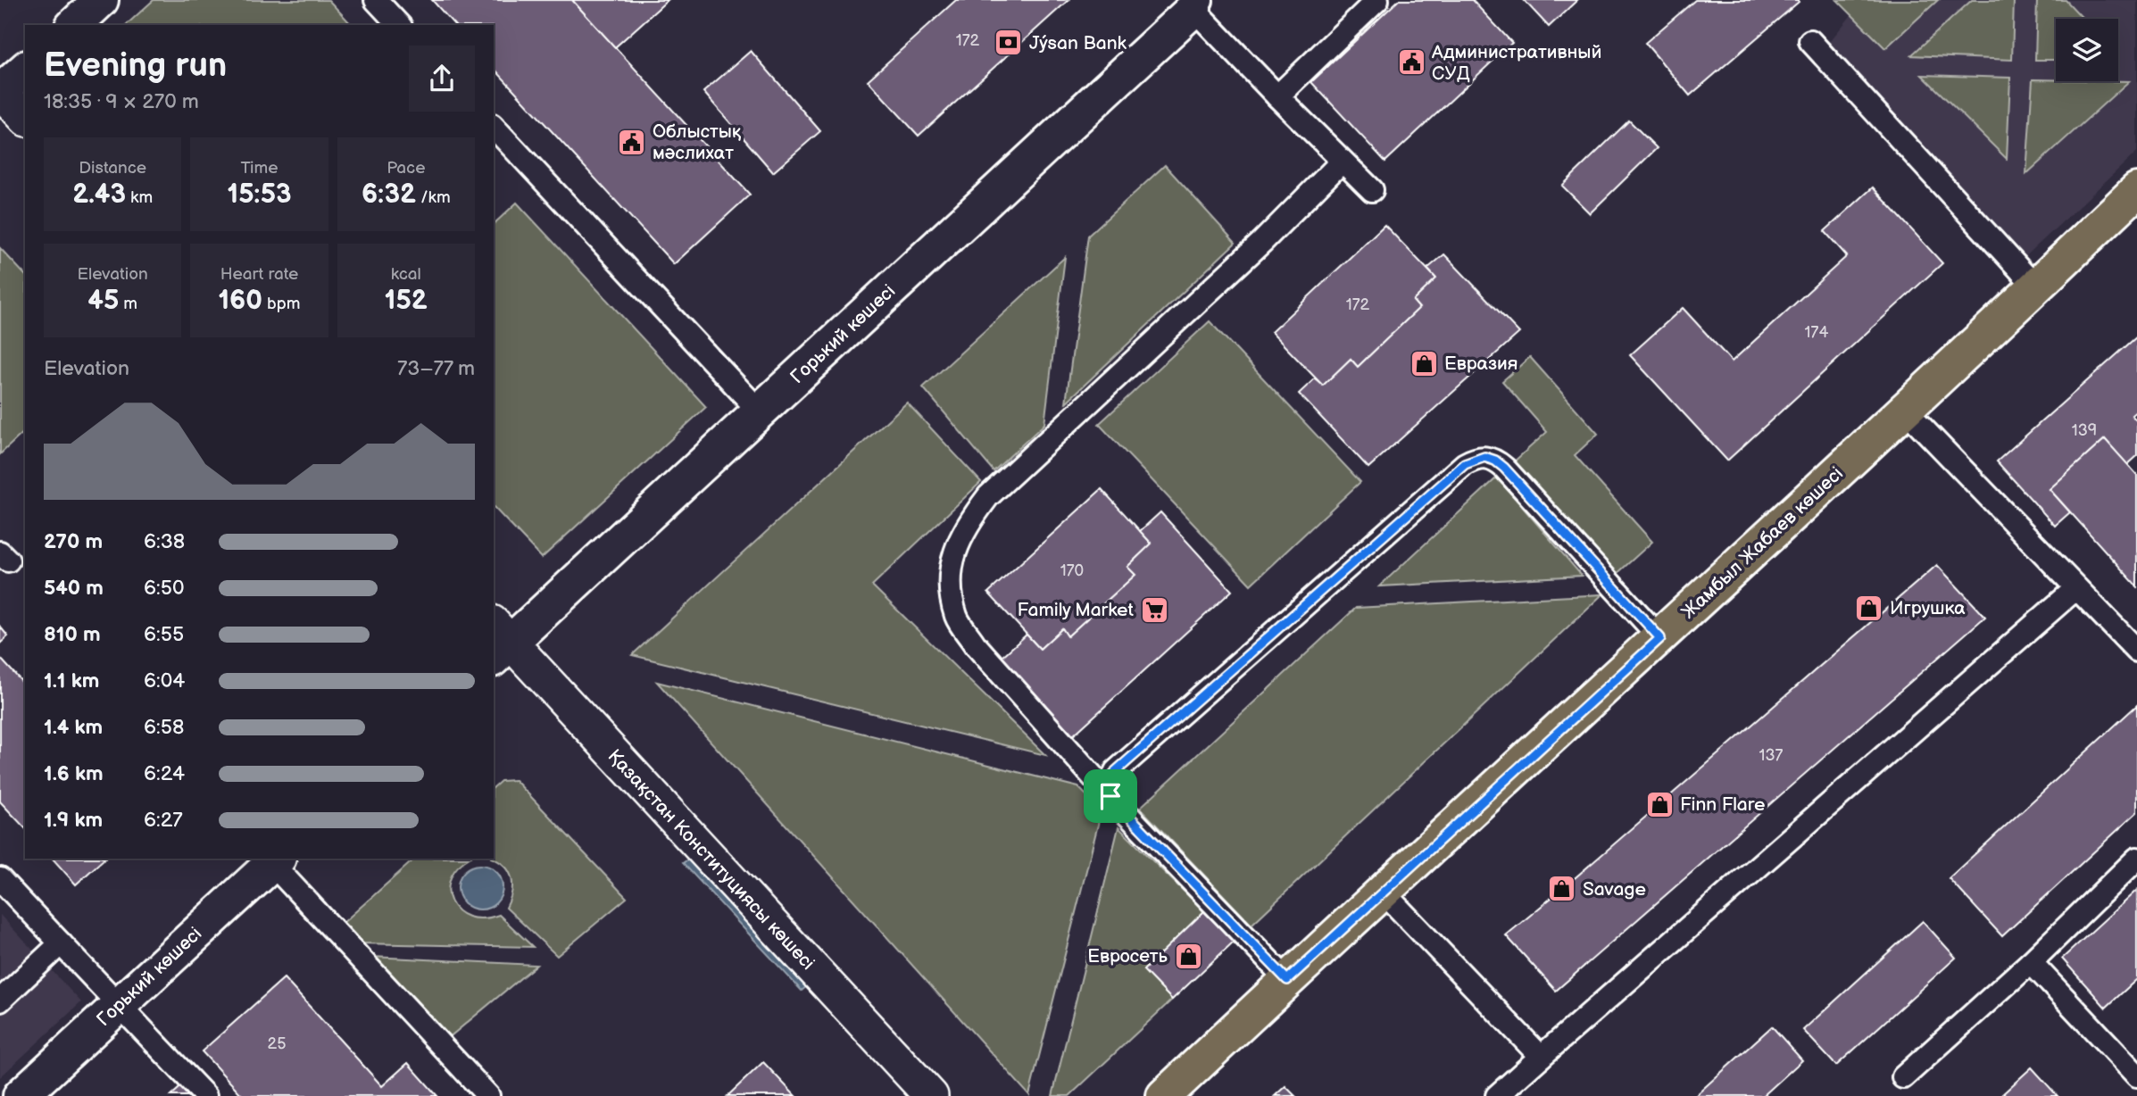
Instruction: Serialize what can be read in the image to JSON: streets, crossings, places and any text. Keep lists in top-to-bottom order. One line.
{"streets":{"main road":["Жамбыл Жабаев көшесі"],"street":["Горький көшесі","Қазақстан Конституциясы көшесі"]},"crossings":[["Горький көшесі","Қазақстан Конституциясы көшесі"]],"places":{"bank":["Jýsan Bank"],"public building":["Административный СУД","Облыстық мәслихат"],"shop":["Евразия","Игрушка","Finn Flare","Savage","Евросеть"],"supermarket":["Family Мarket"]},"house_numbers":["172","172","174","139","170","137","25"],"page":{"heading":["Evening run","18:35 · 9 × 270 m"],"stats":[["Distance","2.43 km"],["Time","15:53"],["Pace","6:32 /km"],["Elevation","45 m"],["Heart rate","160 bpm"],["kcal","152"]],"chart":["Elevation","73–77 m"],"list":[{"name":"270 m","note":"6:38"},{"name":"540 m","note":"6:50"},{"name":"810 m","note":"6:55"},{"name":"1.1 km","note":"6:04"},{"name":"1.4 km","note":"6:58"},{"name":"1.6 km","note":"6:24"},{"name":"1.9 km","note":"6:27"}]}}
